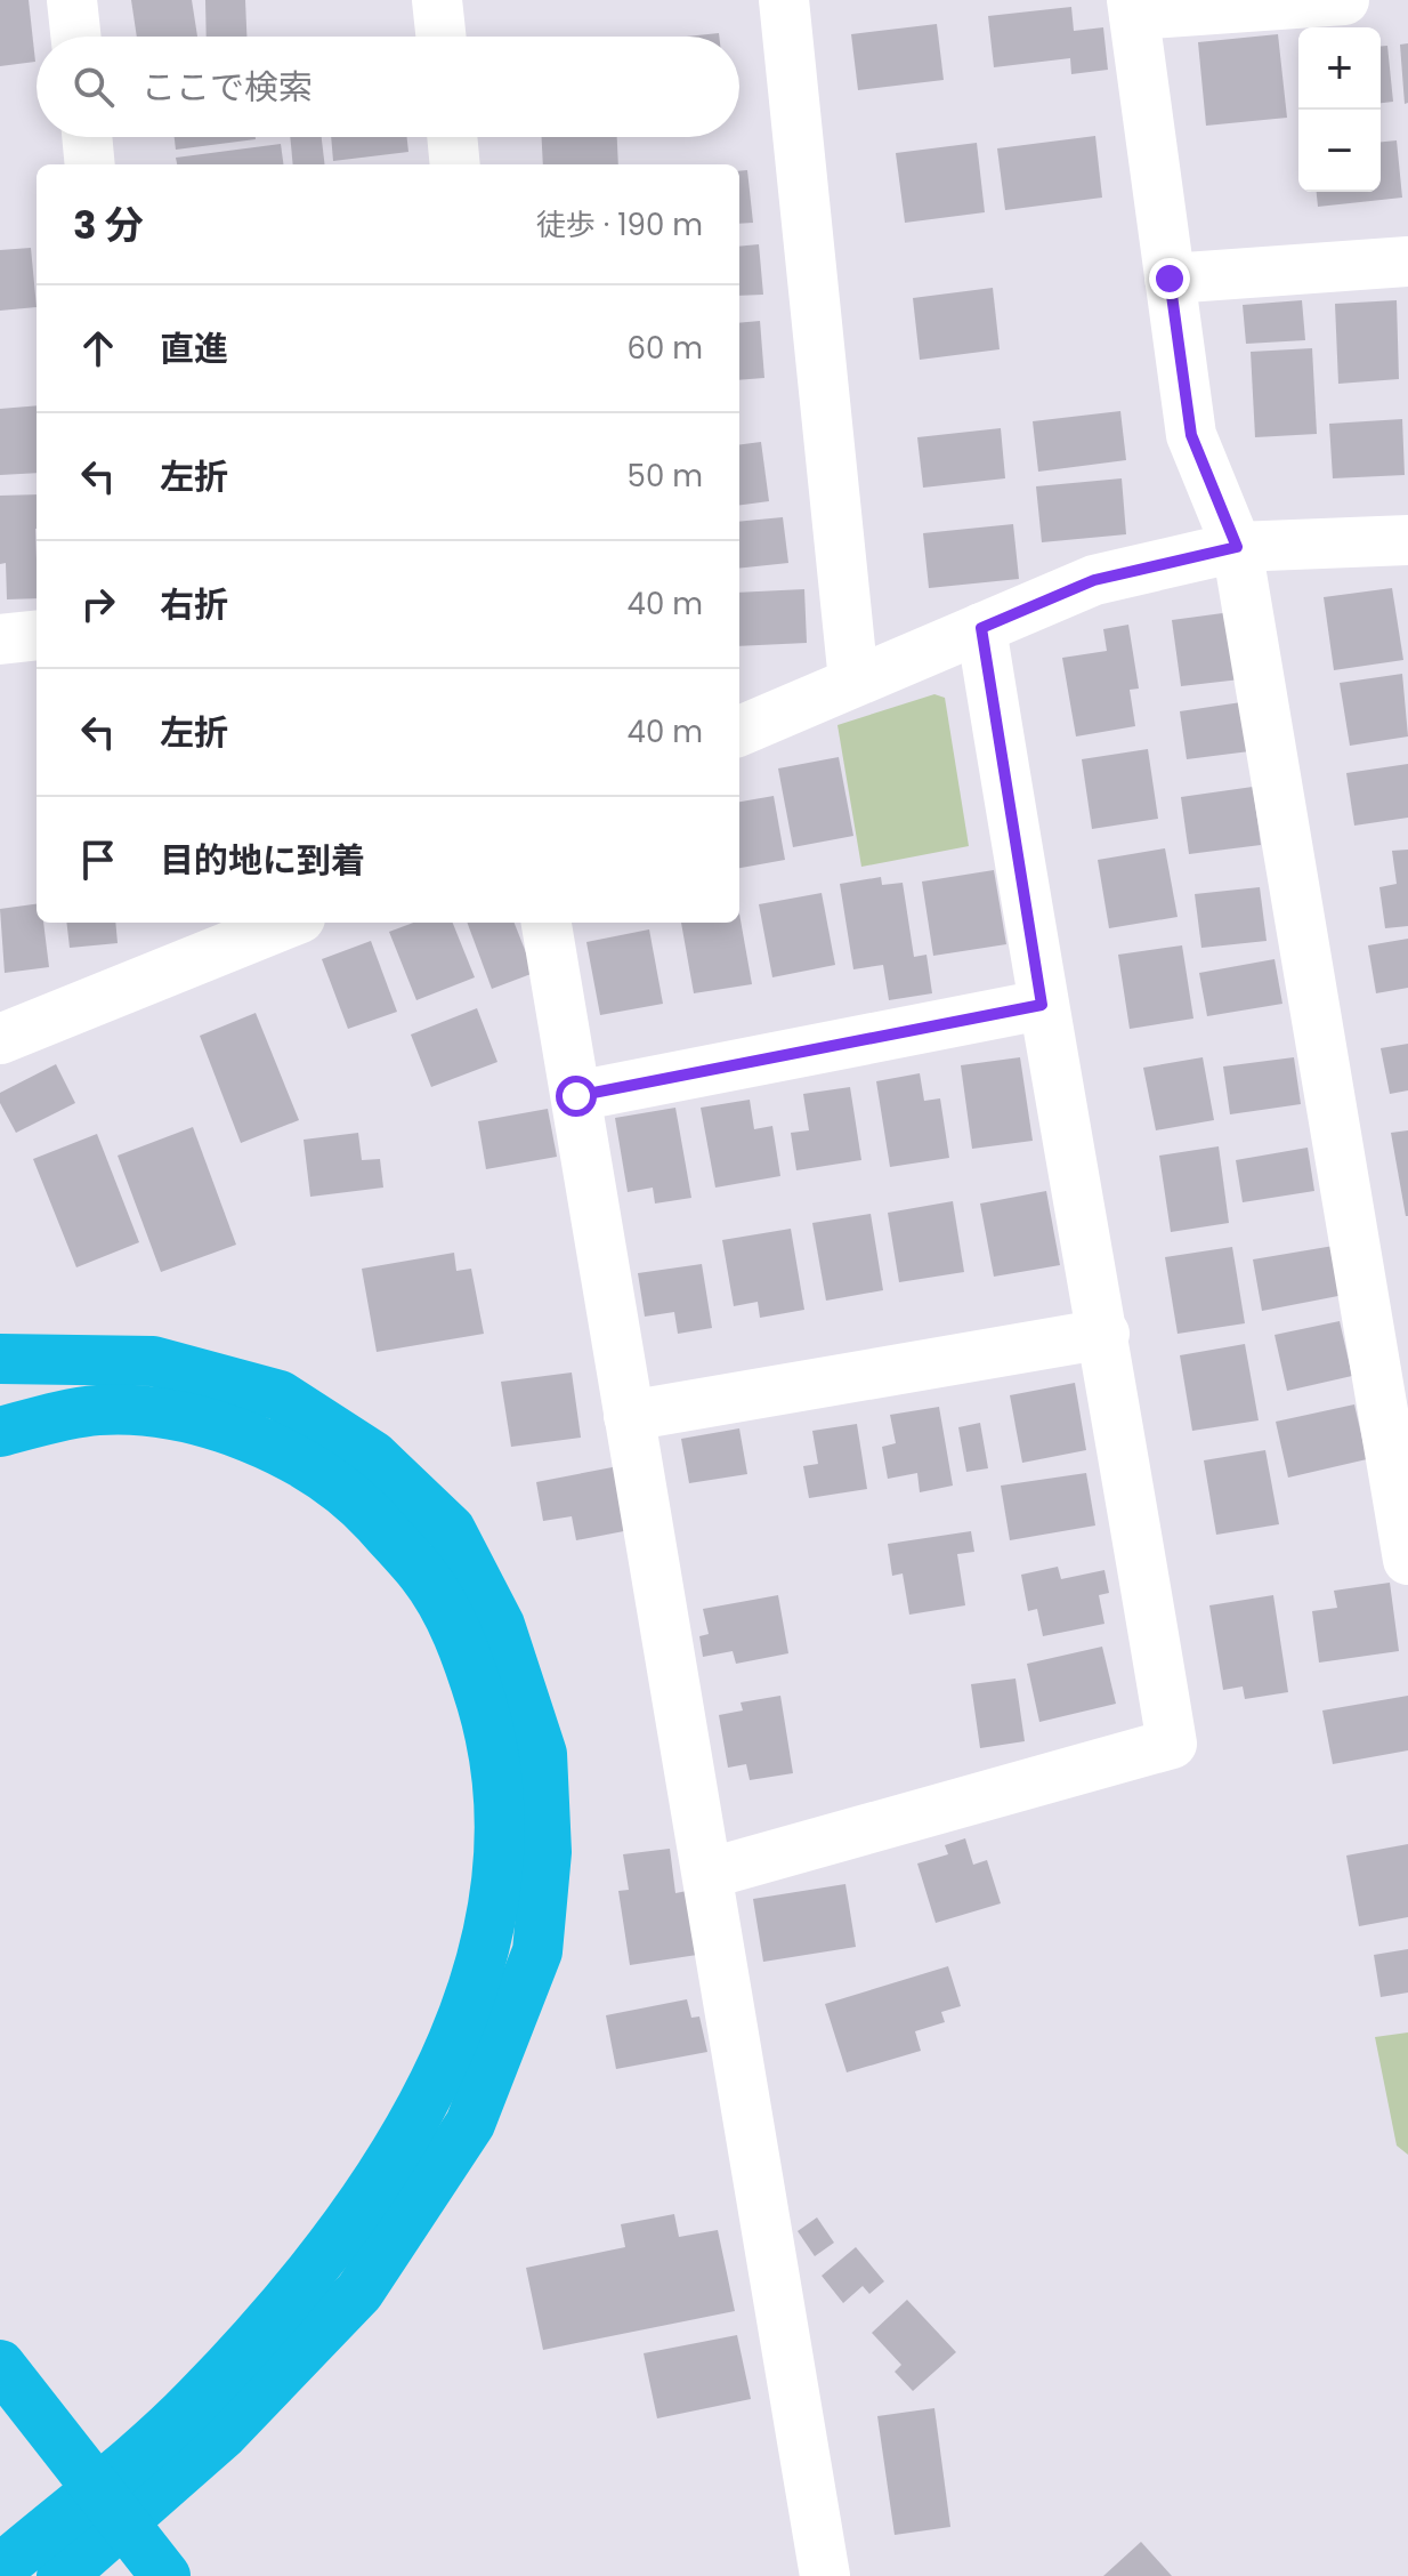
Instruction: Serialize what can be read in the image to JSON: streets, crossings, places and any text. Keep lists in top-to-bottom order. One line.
{"page":{"map_buttons":["+","−"],"search":"ここで検索","heading":["3 分","徒歩 · 190 m"],"list":[["直進","60 m"],["左折","50 m"],["右折","40 m"],["左折","40 m"],"目的地に到着"]}}
